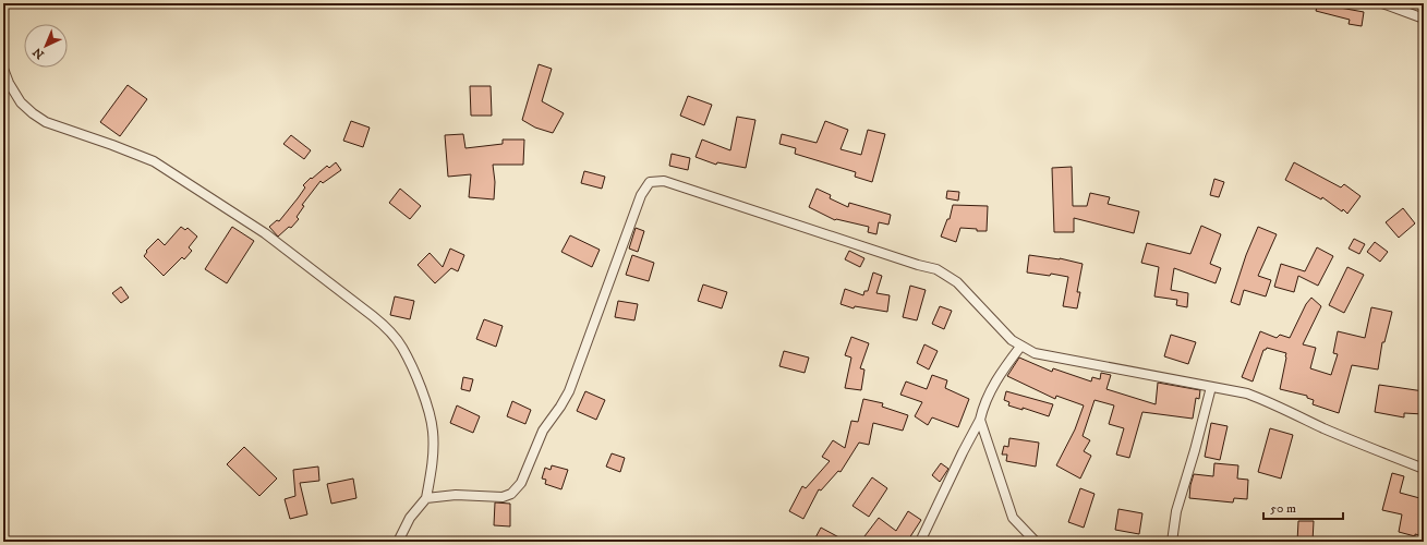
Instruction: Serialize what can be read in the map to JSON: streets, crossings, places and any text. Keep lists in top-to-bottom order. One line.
{"scale_bar":"50 m","north":"bottom left"}
